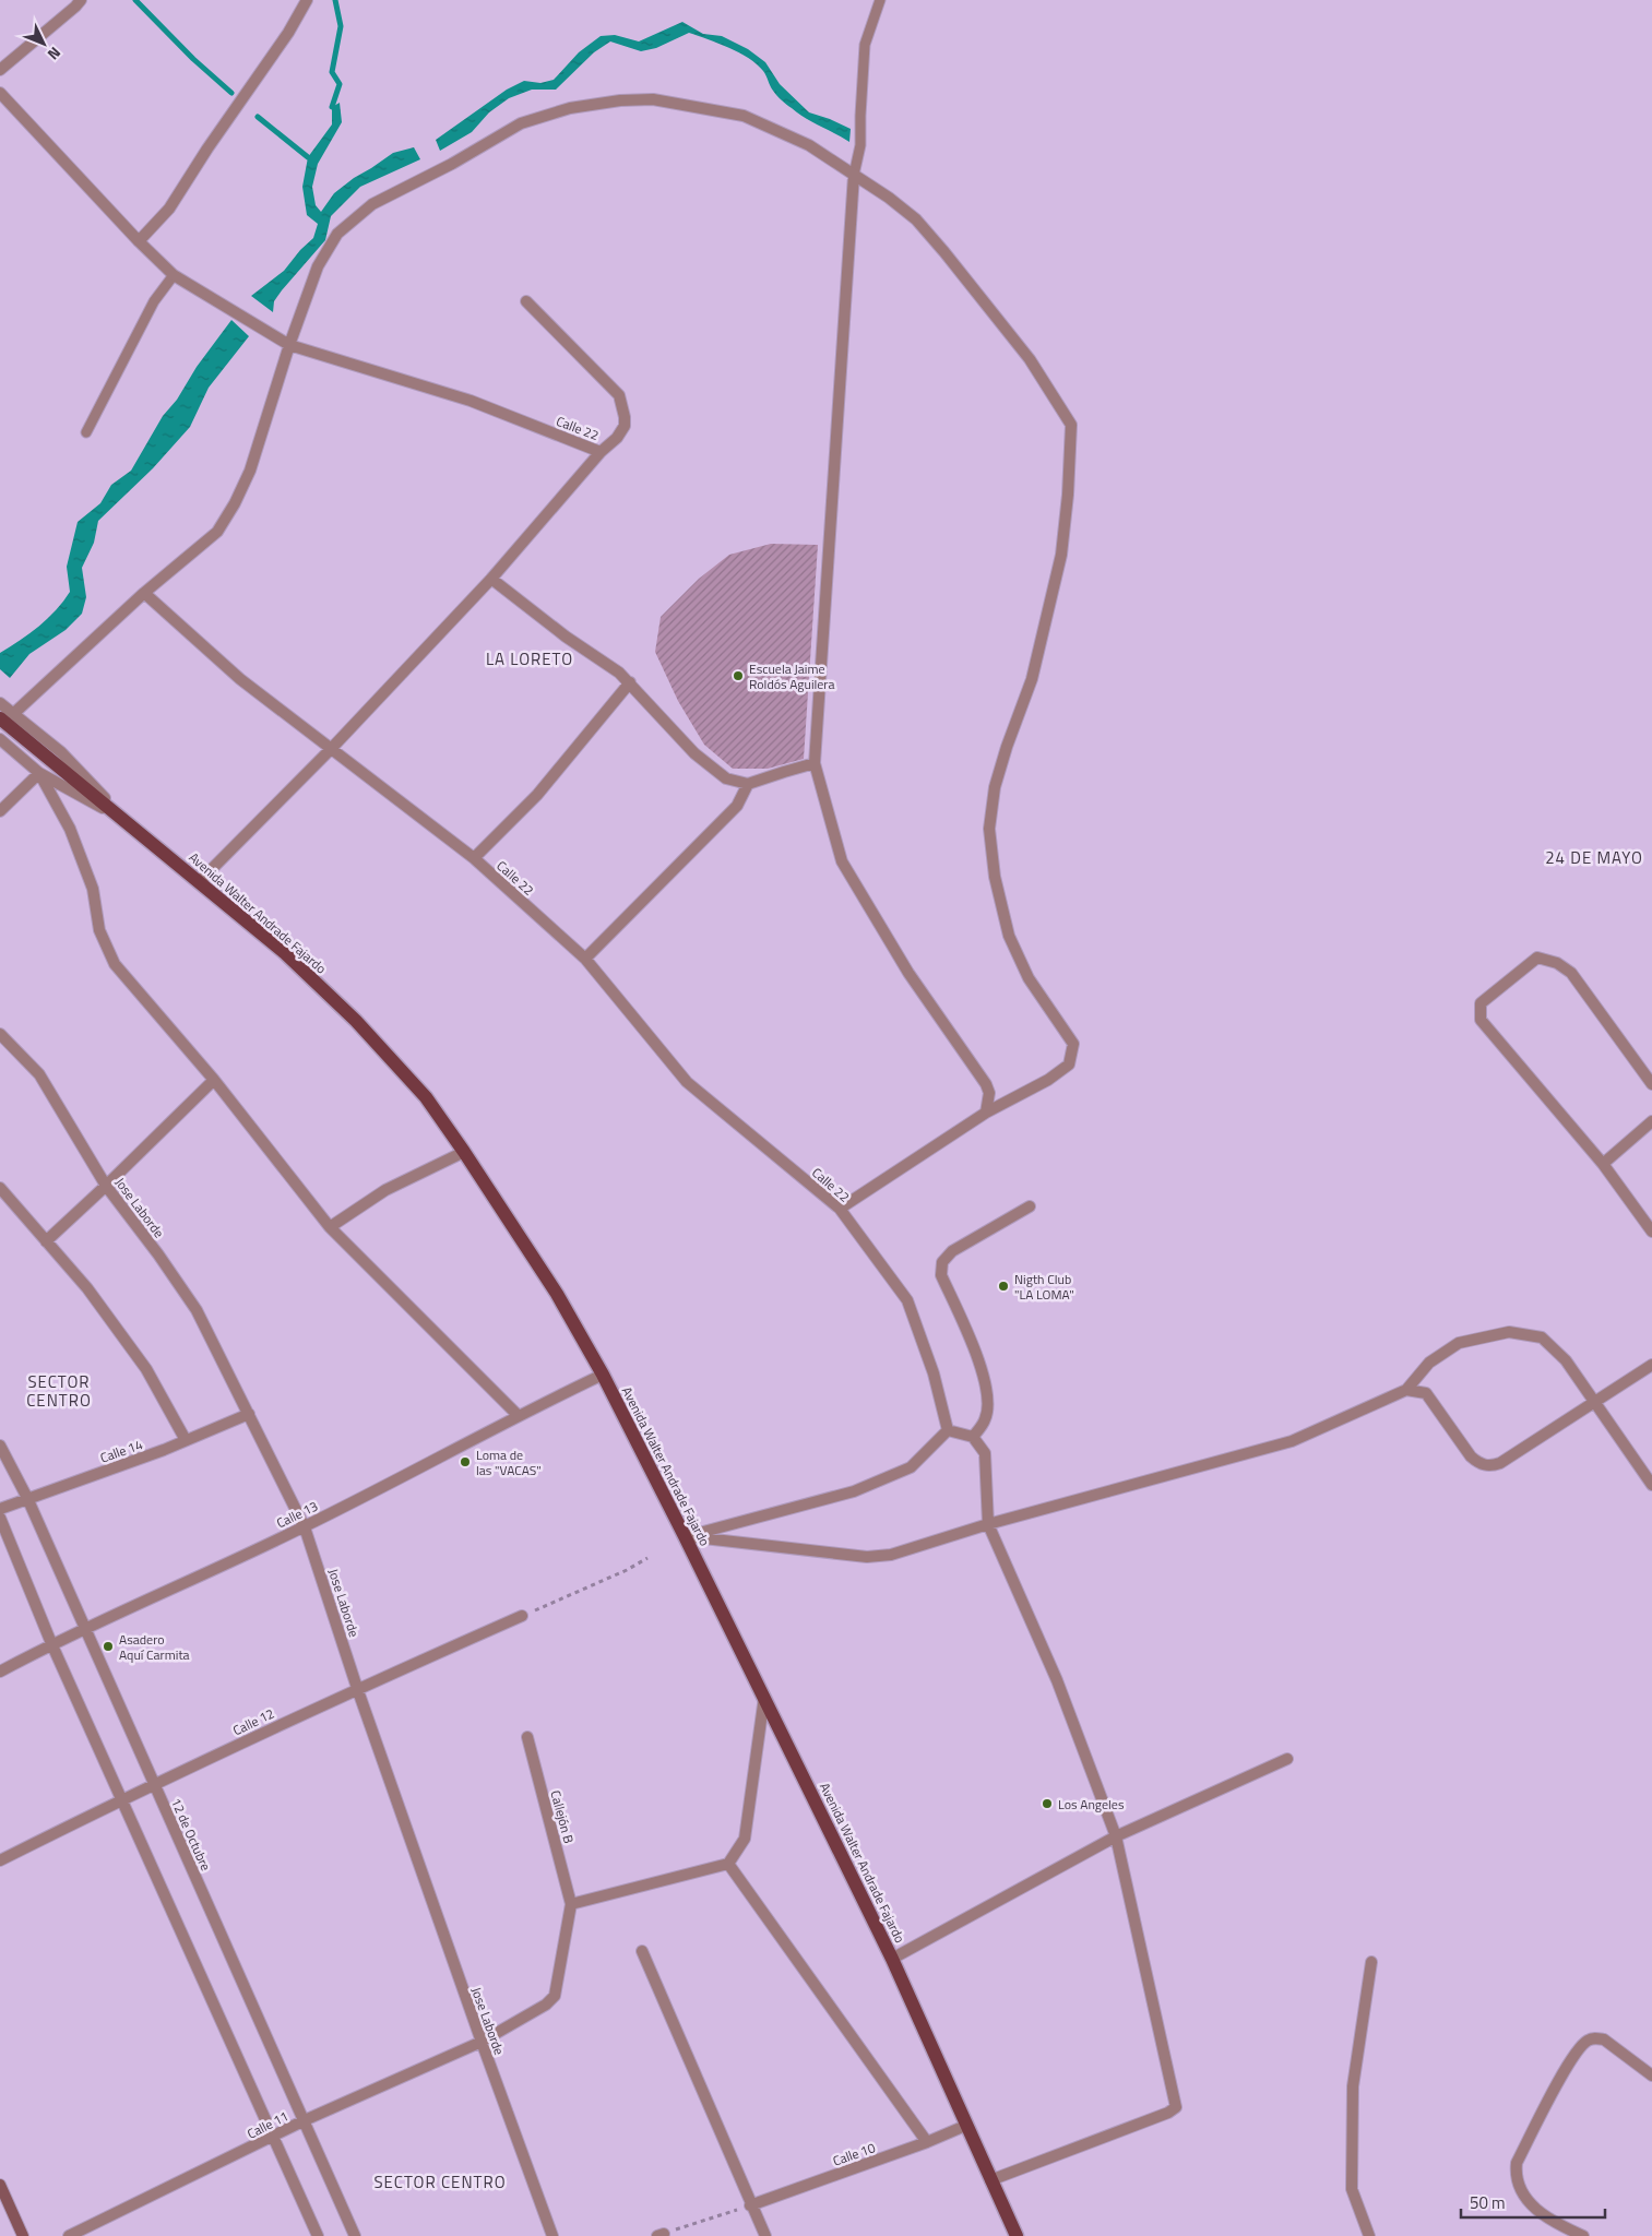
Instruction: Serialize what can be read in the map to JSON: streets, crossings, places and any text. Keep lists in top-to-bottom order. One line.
{"streets":{"main road":["Avenida Walter Andrade Fajardo"],"street":["Calle 22","Jose Laborde","Calle 14","Calle 13","Calle 12","Callejón B","12 de Octubre","Calle 11","Calle 10"]},"crossings":[["Calle 22","Avenida Walter Andrade Fajardo"],["Avenida Walter Andrade Fajardo","Calle 13"],["Avenida Walter Andrade Fajardo","Calle 10"],["Jose Laborde","Calle 14"],["Jose Laborde","Calle 13"],["Jose Laborde","Calle 12"],["Jose Laborde","Calle 11"],["Calle 14","12 de Octubre"],["Calle 13","12 de Octubre"],["Calle 12","12 de Octubre"],["Callejón B","Calle 11"],["12 de Octubre","Calle 11"]],"districts":["LA LORETO","24 DE MAYO","SECTOR CENTRO","SECTOR CENTRO"],"places":["Escuela Jaime Roldós Aguilera","Nigth Club \"LA LOMA\"","Loma de las \"VACAS\"","Asadero Aquí Carmita","Los Angeles"],"scale_bar":"50 m","north":"bottom right"}
